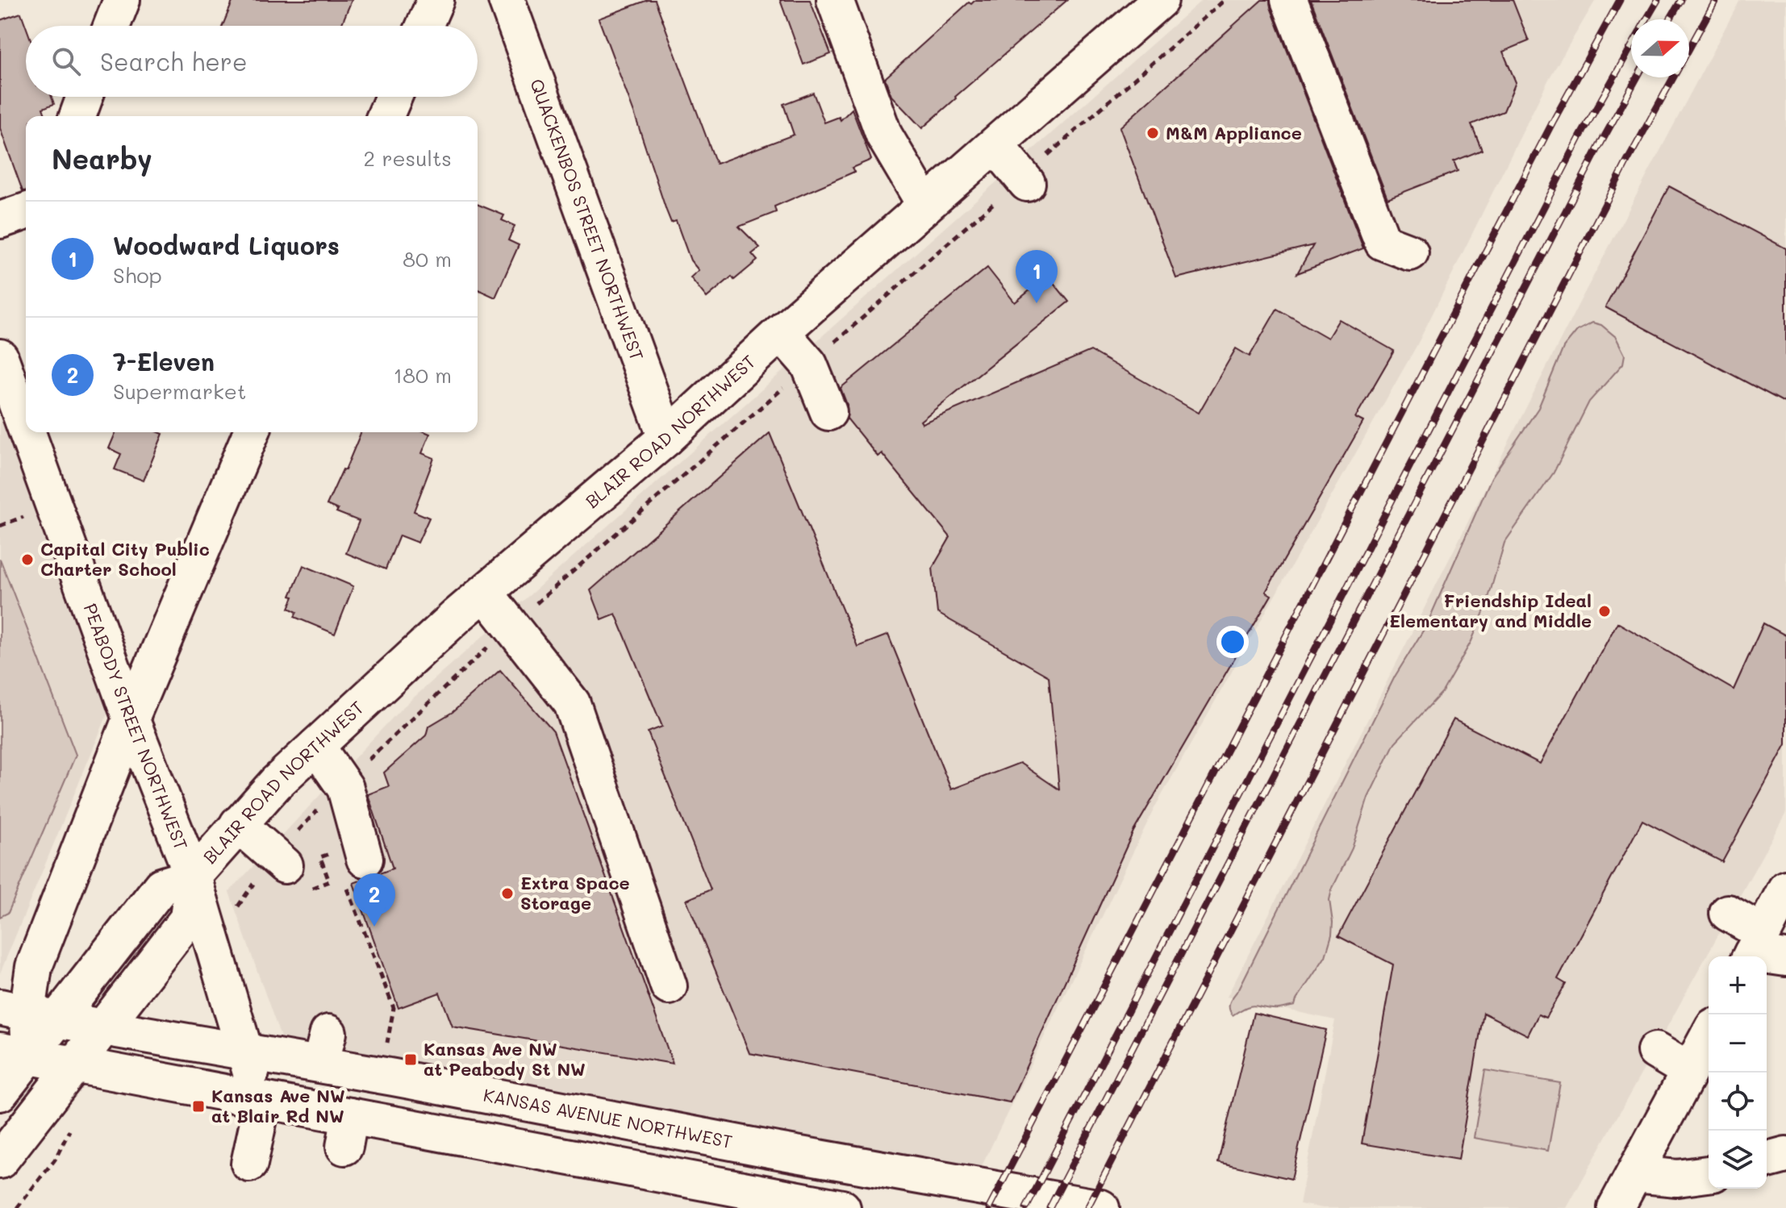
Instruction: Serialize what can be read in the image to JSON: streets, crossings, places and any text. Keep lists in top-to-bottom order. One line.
{"streets":{"street":["QUACKENBOS STREET NORTHWEST","BLAIR ROAD NORTHWEST","PEABODY STREET NORTHWEST","KANSAS AVENUE NORTHWEST"]},"crossings":[["QUACKENBOS STREET NORTHWEST","BLAIR ROAD NORTHWEST"],["BLAIR ROAD NORTHWEST","PEABODY STREET NORTHWEST"],["BLAIR ROAD NORTHWEST","KANSAS AVENUE NORTHWEST"],["PEABODY STREET NORTHWEST","KANSAS AVENUE NORTHWEST"]],"places":{"other":["M&M Appliance","Capital City Public Charter School","Friendship Ideal Elementary and Middle","Extra Space Storage"],"transit":["Kansas Ave NW at Peabody St NW","Kansas Ave NW at Blair Rd NW"]},"north":"right","page":{"search":"Search here","heading":["Nearby","2 results"],"list":[{"mark":"1","name":"Woodward Liquors","note":"Shop","value":"80 m"},{"mark":"2","name":"7-Eleven","note":"Supermarket","value":"180 m"}],"pins":["1","2"],"map_buttons":["+","−"]}}
